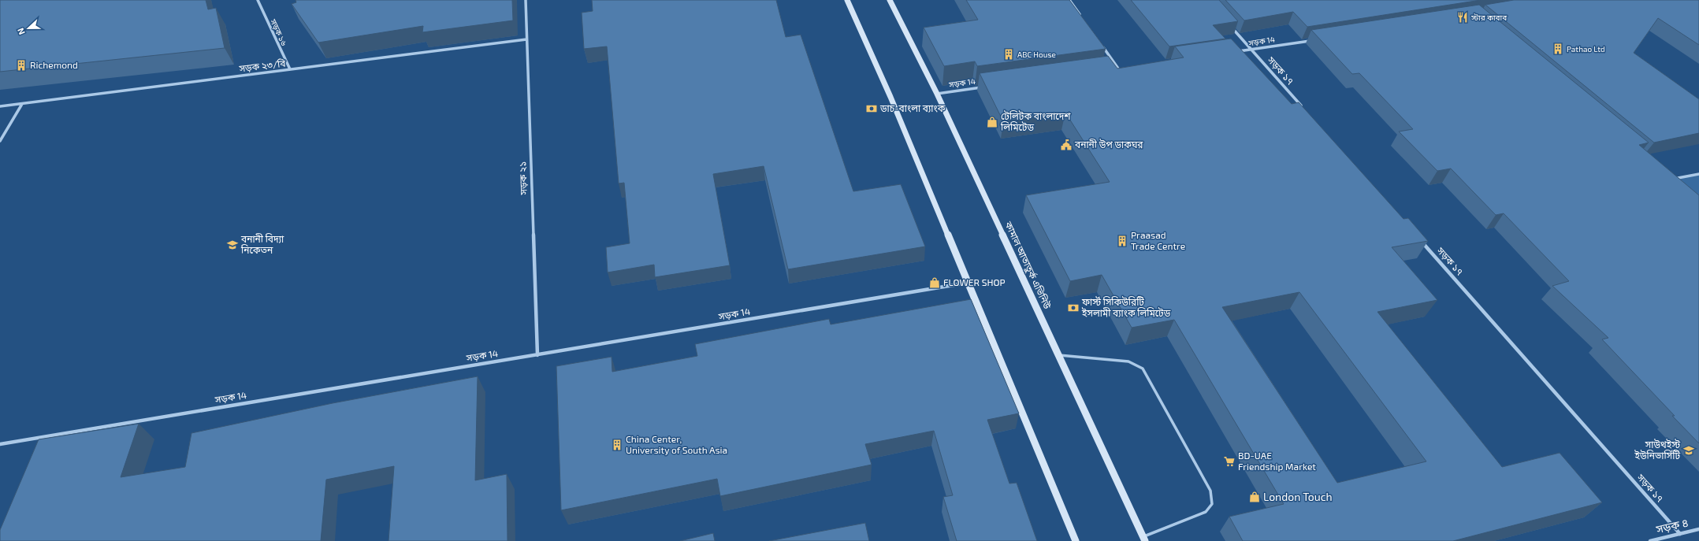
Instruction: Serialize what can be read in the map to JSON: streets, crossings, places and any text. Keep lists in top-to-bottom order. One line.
{"streets":{"main road":["কামাল আতাতুর্ক এভিনিউ"],"street":["সড়ক ১৬","সড়ক 14","সড়ক ২৩/বি","সড়ক ১৭","সড়ক ২১","সড়ক ৪"]},"crossings":[["সড়ক ১৬","সড়ক ২৩/বি"],["সড়ক 14","সড়ক ১৭"],["সড়ক 14","সড়ক ২১"],["সড়ক 14","কামাল আতাতুর্ক এভিনিউ"],["সড়ক ২৩/বি","সড়ক ২১"],["সড়ক ১৭","সড়ক ৪"]],"places":{"restaurant":["স্টার কাবাব"],"building":["Pathao Ltd","ABC House","Richemond","Praasad Trade Centre","China Center, University of South Asia"],"bank":["ডাচ-বাংলা ব্যাংক","ফার্স্ট সিকিউরিটি ইসলামী ব্যাংক লিমিটেড"],"shop":["টেলিটক বাংলাদেশ লিমিটেড","FLOWER SHOP","London Touch"],"public building":["বনানী উপ ডাকঘর"],"school or university":["বনানী বিদ্যা নিকেতন","সাউথইস্ট ইউনিভার্সিটি"],"supermarket":["BD-UAE Friendship Market"]},"north":"left"}
